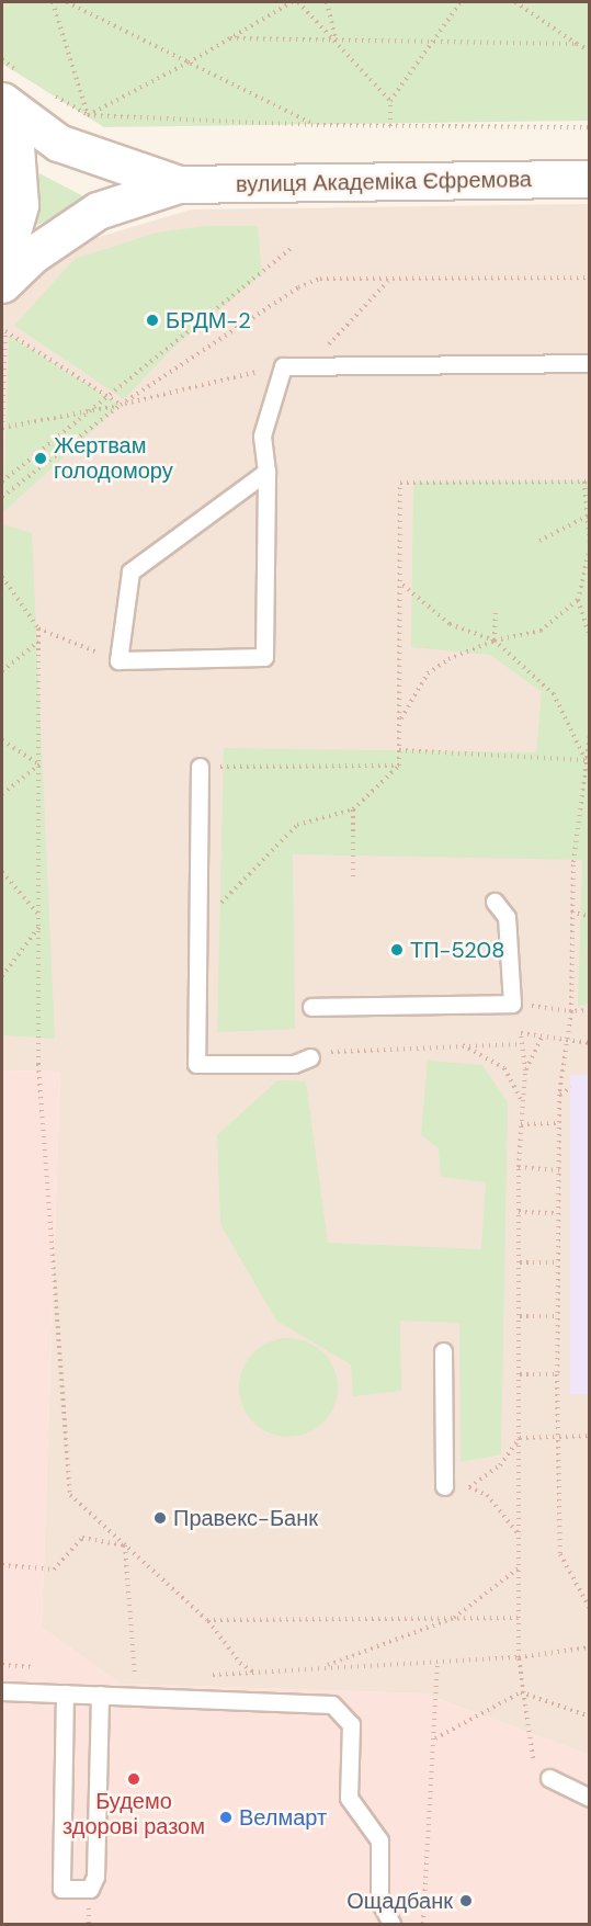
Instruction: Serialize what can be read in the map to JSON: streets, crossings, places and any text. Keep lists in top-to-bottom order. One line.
{"streets":{"main road":["вулиця Академіка Єфремова"]},"places":["БРДМ-2","Жертвам голодомору","ТП-5208","Правекс-Банк","Будемо здорові разом","Велмарт","Ощадбанк"]}
